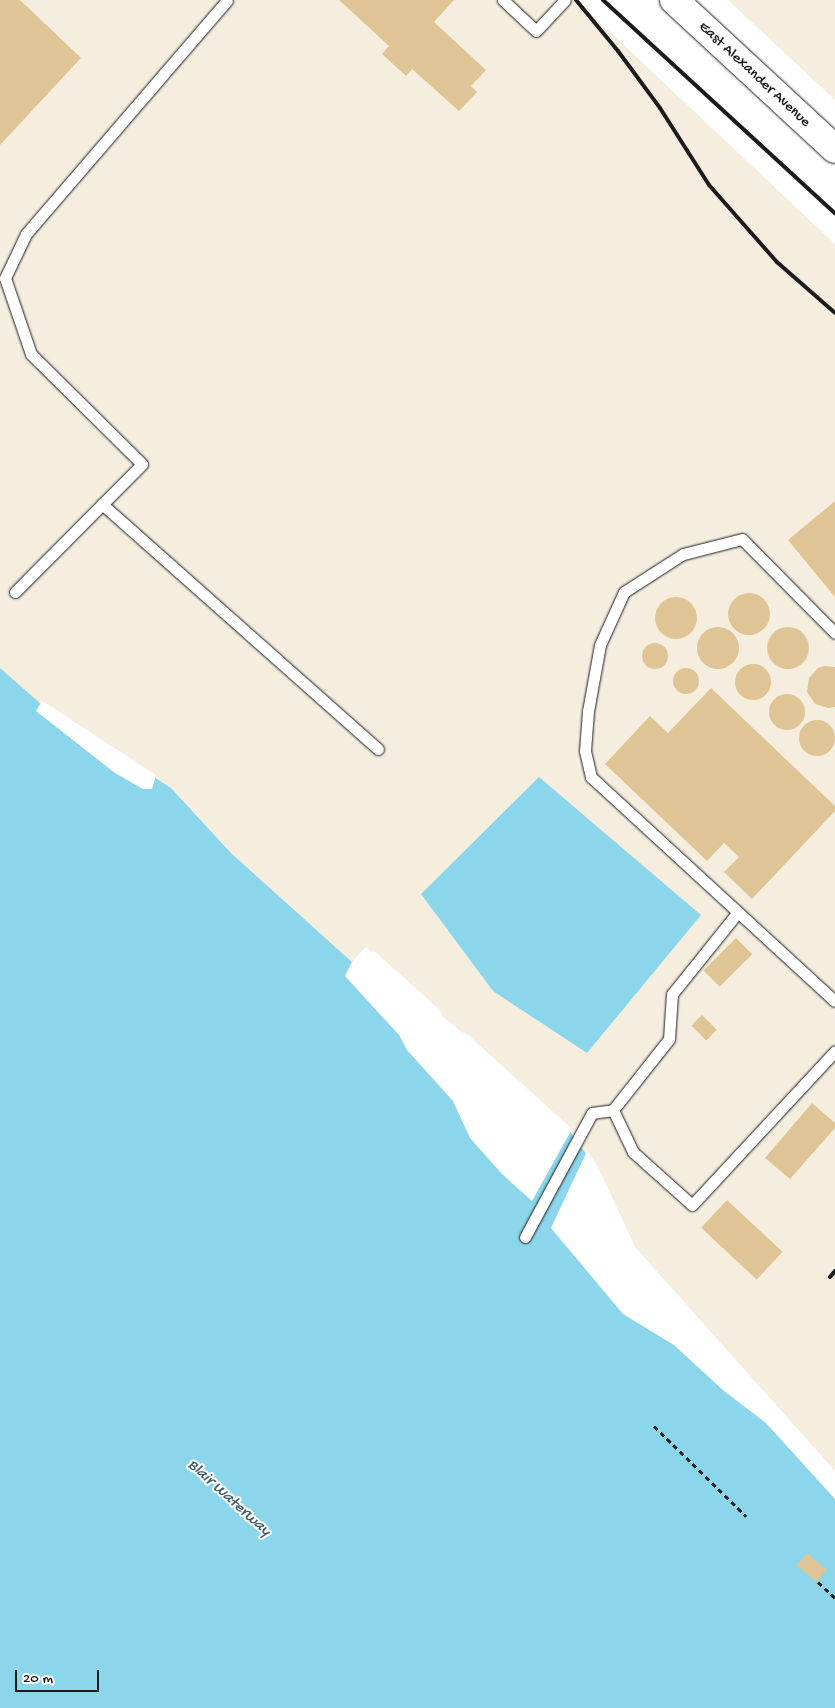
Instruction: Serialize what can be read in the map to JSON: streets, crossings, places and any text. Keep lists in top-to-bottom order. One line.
{"streets":{"street":["East Alexander Avenue"]},"water":["Blair Waterway"],"scale_bar":"20 m"}
